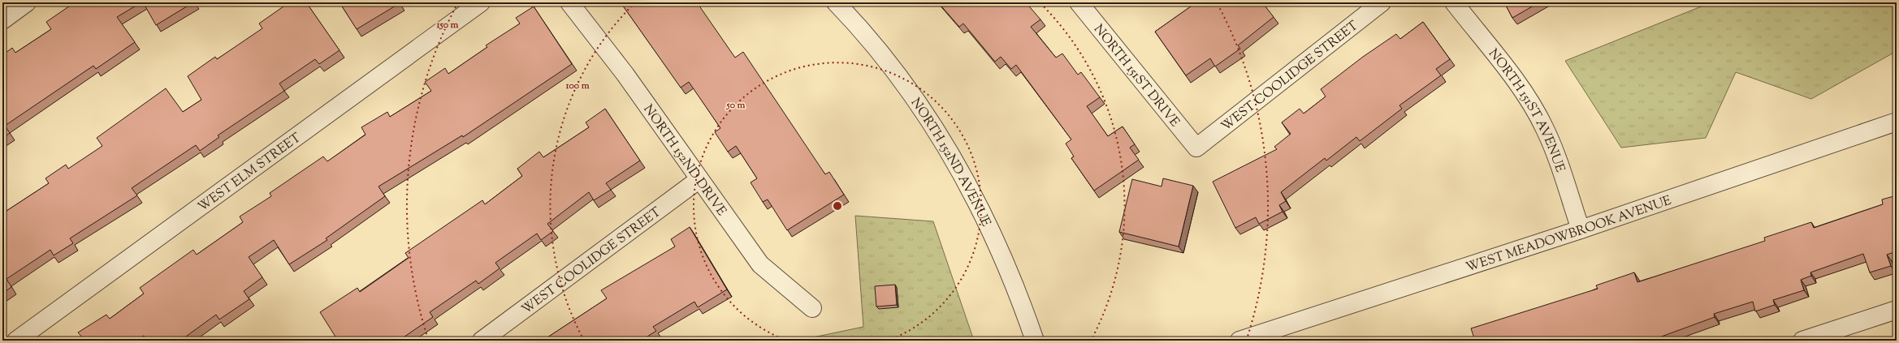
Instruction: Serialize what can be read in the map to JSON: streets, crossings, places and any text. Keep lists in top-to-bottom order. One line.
{"streets":{"street":["NORTH 151ST DRIVE","WEST COOLIDGE STREET","NORTH 151ST AVENUE","NORTH 152ND DRIVE","NORTH 152ND AVENUE","WEST ELM STREET","WEST MEADOWBROOK AVENUE"]},"crossings":[["NORTH 151ST DRIVE","WEST COOLIDGE STREET"],["WEST COOLIDGE STREET","NORTH 152ND DRIVE"],["NORTH 151ST AVENUE","WEST MEADOWBROOK AVENUE"]],"rings":["150 m","100 m","50 m"]}
